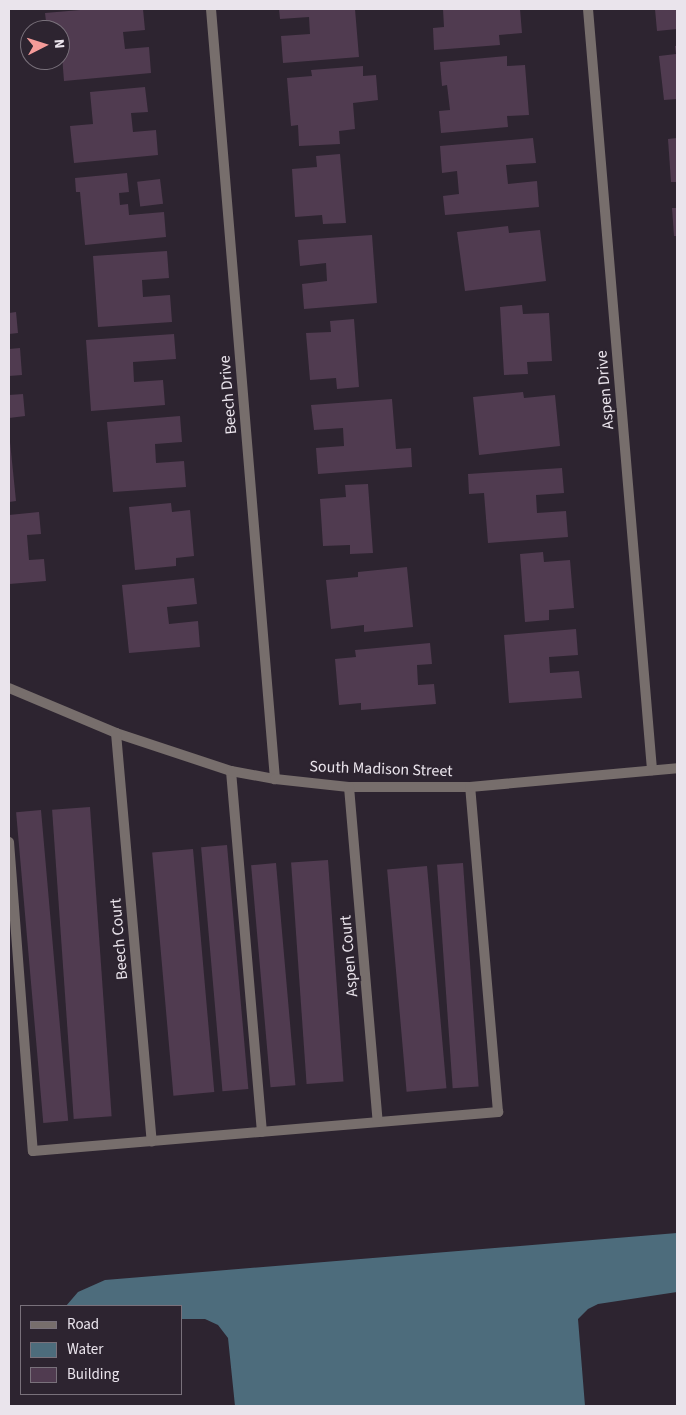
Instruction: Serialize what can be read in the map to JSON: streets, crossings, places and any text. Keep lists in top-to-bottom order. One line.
{"streets":{"street":["Aspen Drive","Beech Drive","South Madison Street","Beech Court","Aspen Court"]},"crossings":[["Aspen Drive","South Madison Street"],["Beech Drive","South Madison Street"],["South Madison Street","Beech Court"],["South Madison Street","Aspen Court"]],"legend":["Road","Water","Building"],"north":"right"}
